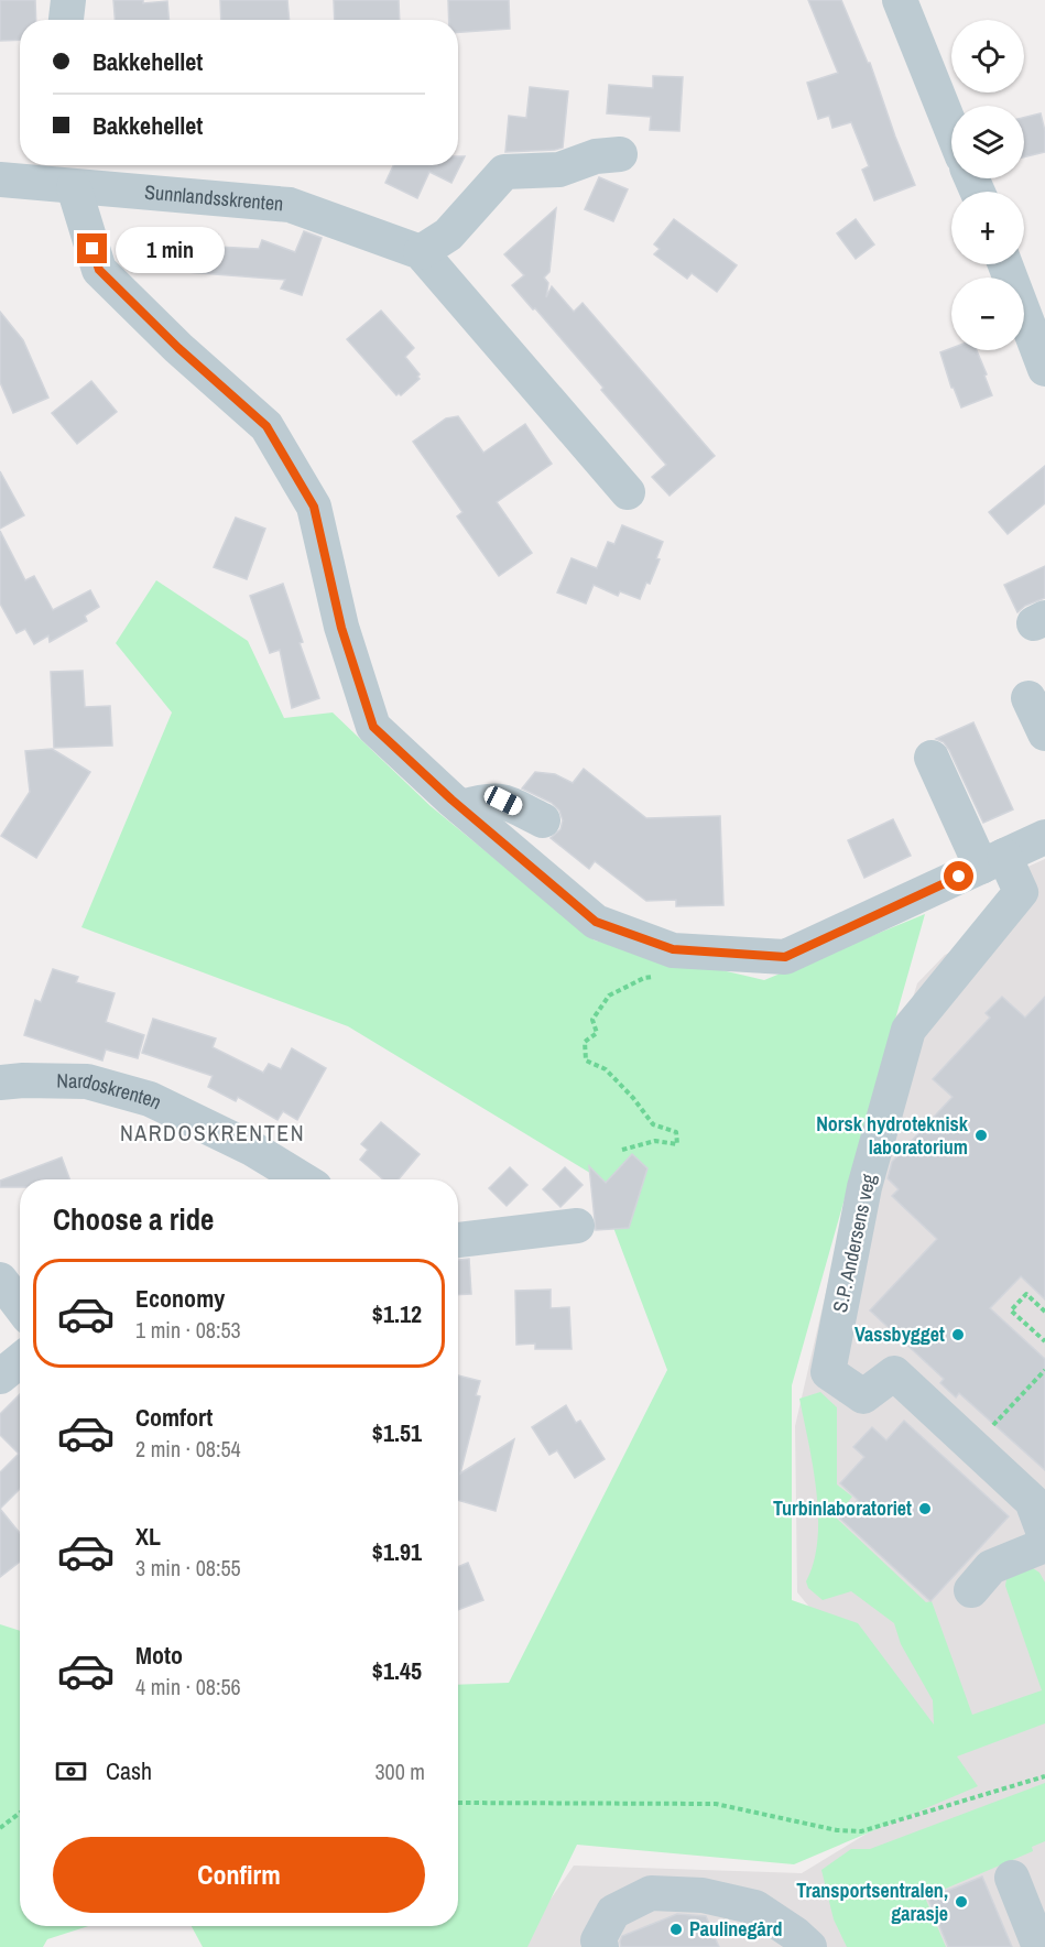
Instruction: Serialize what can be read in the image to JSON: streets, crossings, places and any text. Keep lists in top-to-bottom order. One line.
{"streets":{"street":["Sunnlandsskrenten","Nardoskrenten","S.P. Andersens veg"]},"districts":["NARDOSKRENTEN"],"places":["Norsk hydroteknisk laboratorium","Vassbygget","Turbinlaboratoriet","Transportsentralen, garasje","Paulinegård"],"page":{"map_buttons":["+","−"],"banner":["Bakkehellet","Bakkehellet"],"bubble":"1 min","heading":"Choose a ride","list":[{"name":"Economy","note":"1 min · 08:53","value":"$1.12"},{"name":"Comfort","note":"2 min · 08:54","value":"$1.51"},{"name":"XL","note":"3 min · 08:55","value":"$1.91"},{"name":"Moto","note":"4 min · 08:56","value":"$1.45"}],"pay":["Cash","300 m"],"buttons":"Confirm"}}
